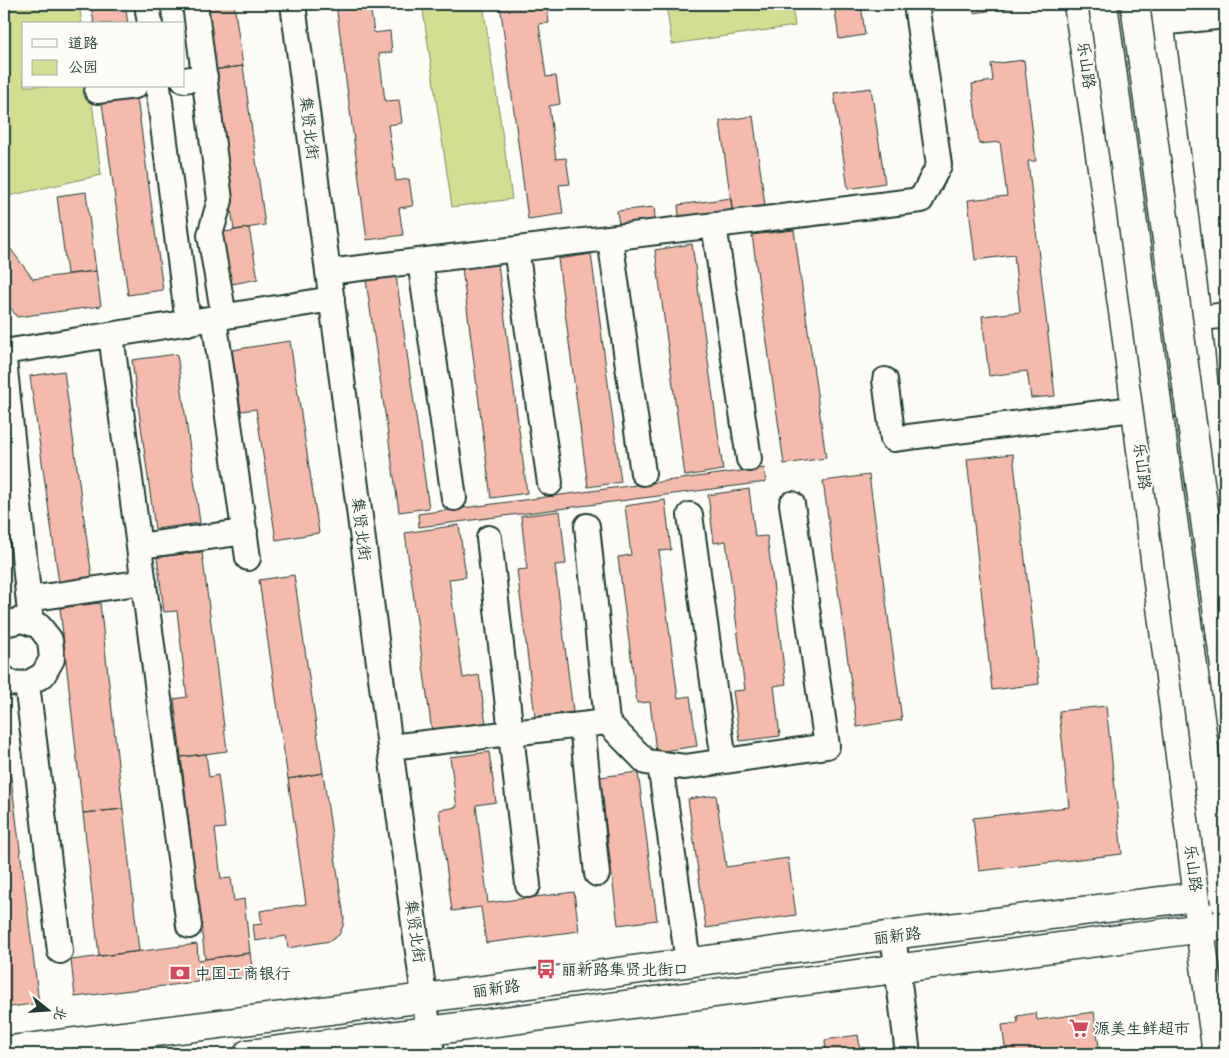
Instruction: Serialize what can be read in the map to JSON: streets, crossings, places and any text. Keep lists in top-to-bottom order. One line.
{"streets":{"main road":["乐山路","丽新路"],"street":["集贤北街"]},"crossings":[["乐山路","丽新路"],["集贤北街","丽新路"]],"places":{"bus stop":["丽新路集贤北街口"],"bank":["中国工商银行"],"supermarket":["源美生鲜超市"]},"legend":["道路","公园"],"north":"right"}
